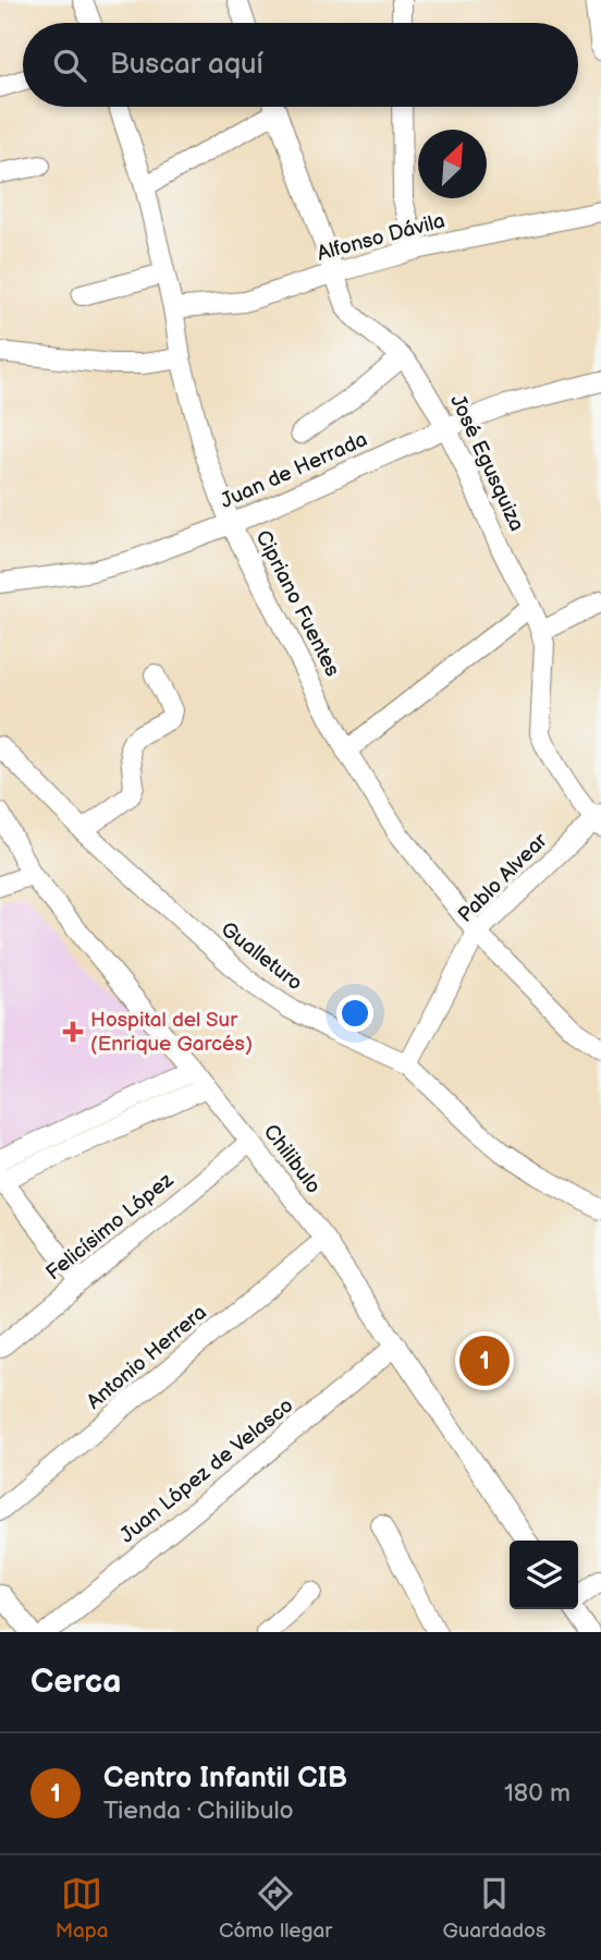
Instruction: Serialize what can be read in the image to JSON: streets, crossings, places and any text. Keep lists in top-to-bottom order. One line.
{"streets":{"street":["Alfonso Dávila","José Egusquiza","Juan de Herrada","Cipriano Fuentes","Pablo Alvear","Gualleturo","Chilibulo","Felicísimo López","Antonio Herrera","Juan López de Velasco"]},"crossings":[["Alfonso Dávila","José Egusquiza"],["Alfonso Dávila","Cipriano Fuentes"],["José Egusquiza","Juan de Herrada"],["José Egusquiza","Pablo Alvear"],["Juan de Herrada","Cipriano Fuentes"],["Cipriano Fuentes","Pablo Alvear"],["Pablo Alvear","Gualleturo"],["Chilibulo","Felicísimo López"],["Chilibulo","Antonio Herrera"],["Chilibulo","Juan López de Velasco"]],"places":{"health":["Hospital del Sur (Enrique Garcés)"]},"north":"top right","page":{"search":"Buscar aquí","pins":"1","heading":"Cerca","list":[{"mark":"1","name":"Centro Infantil CIB","note":"Tienda · Chilibulo","value":"180 m"}],"nav":["Mapa","Cómo llegar","Guardados"]}}
